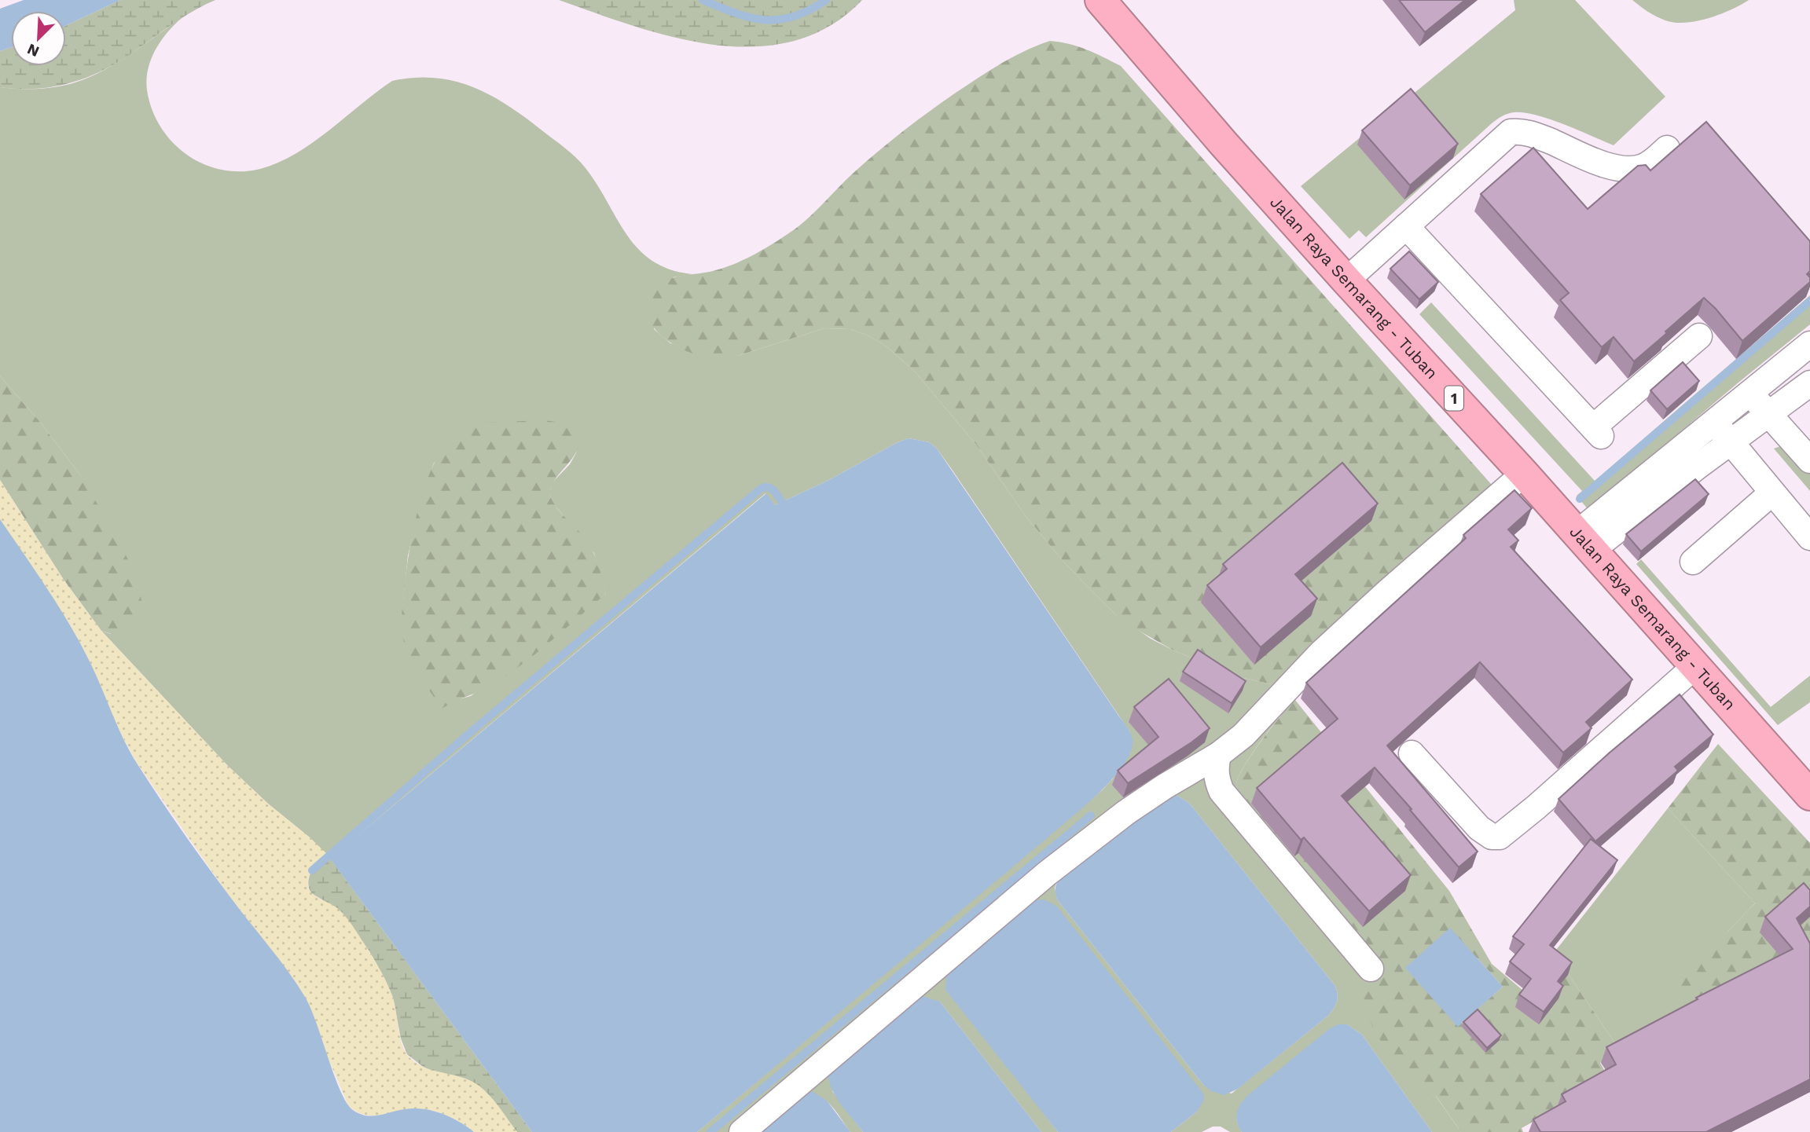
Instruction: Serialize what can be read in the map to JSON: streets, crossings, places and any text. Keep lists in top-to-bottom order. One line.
{"streets":{"highway":["Jalan Raya Semarang - Tuban","1"]},"north":"bottom left"}
